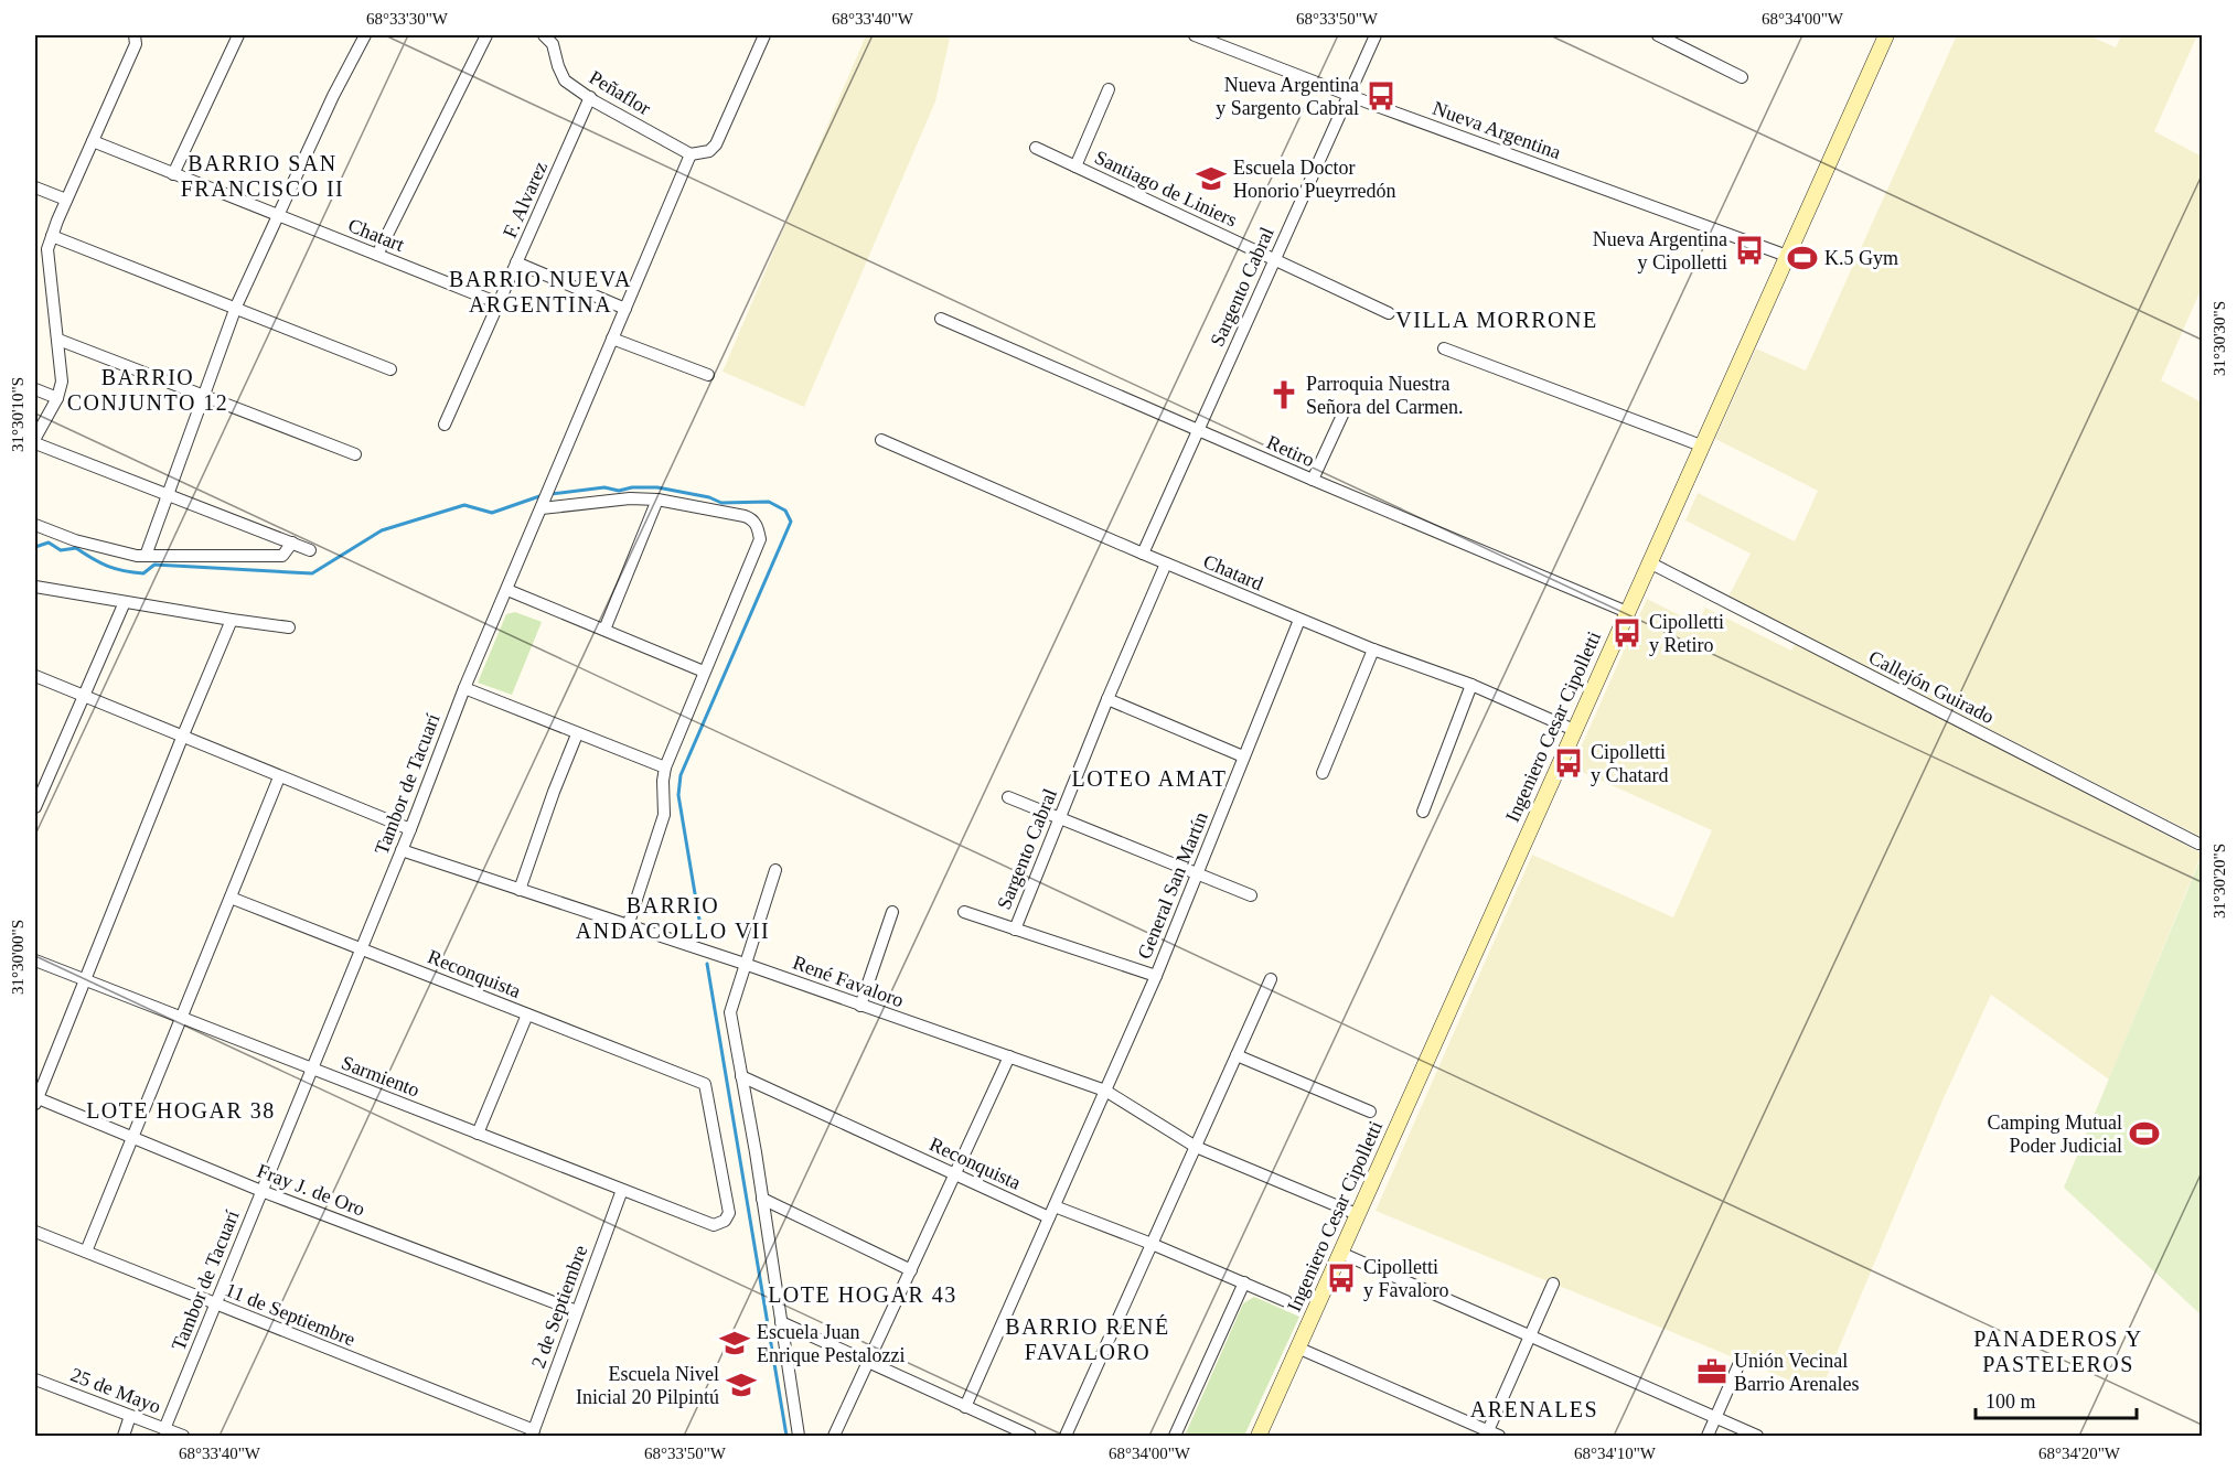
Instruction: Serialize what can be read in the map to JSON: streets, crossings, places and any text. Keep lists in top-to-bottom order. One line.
{"streets":{"street":["Peñaflor","Nueva Argentina","Santiago de Liniers","F. Alvarez","Chatart","Sargento Cabral","Retiro","Chatard","Callejón Guirado","Ingeniero Cesar Cipolletti","Tambor de Tacuarí","General San Martín","Reconquista","René Favaloro","Sarmiento","Fray J. de Oro","2 de Septiembre","11 de Septiembre","25 de Mayo"]},"crossings":[["Peñaflor","F. Alvarez"],["Peñaflor","Tambor de Tacuarí"],["Nueva Argentina","Sargento Cabral"],["Nueva Argentina","Ingeniero Cesar Cipolletti"],["Santiago de Liniers","Sargento Cabral"],["F. Alvarez","Chatart"],["Sargento Cabral","Retiro"],["Sargento Cabral","Chatard"],["Retiro","Ingeniero Cesar Cipolletti"],["Chatard","Ingeniero Cesar Cipolletti"],["Chatard","General San Martín"],["Callejón Guirado","Ingeniero Cesar Cipolletti"],["Ingeniero Cesar Cipolletti","René Favaloro"],["Tambor de Tacuarí","Reconquista"],["Tambor de Tacuarí","René Favaloro"],["Tambor de Tacuarí","Sarmiento"],["Tambor de Tacuarí","Fray J. de Oro"],["Tambor de Tacuarí","11 de Septiembre"],["Tambor de Tacuarí","25 de Mayo"],["General San Martín","Reconquista"],["General San Martín","René Favaloro"],["Reconquista","Sarmiento"],["Sarmiento","2 de Septiembre"],["Fray J. de Oro","2 de Septiembre"],["2 de Septiembre","11 de Septiembre"]],"districts":["BARRIO SAN FRANCISCO II","BARRIO NUEVA ARGENTINA","VILLA MORRONE","BARRIO CONJUNTO 12","LOTEO AMAT","BARRIO ANDACOLLO VII","LOTE HOGAR 38","LOTE HOGAR 43","BARRIO RENÉ FAVALORO","PANADEROS Y PASTELEROS","ARENALES"],"places":{"bus stop":["Nueva Argentina y Sargento Cabral","Nueva Argentina y Cipolletti","Cipolletti y Retiro","Cipolletti y Chatard","Cipolletti y Favaloro"],"school or university":["Escuela Doctor Honorio Pueyrredón","Escuela Juan Enrique Pestalozzi","Escuela Nivel Inicial 20 Pilpintú"],"sports":["K.5 Gym","Camping Mutual Poder Judicial"],"church":["Parroquia Nuestra Señora del Carmen."],"office":["Unión Vecinal Barrio Arenales"]},"scale_bar":"100 m","coordinates":["68°33'30\"W","68°33'40\"W","68°33'50\"W","68°34'00\"W","31°30'30\"S","31°30'10\"S","31°30'20\"S","31°30'00\"S","68°34'10\"W","68°34'20\"W"]}
